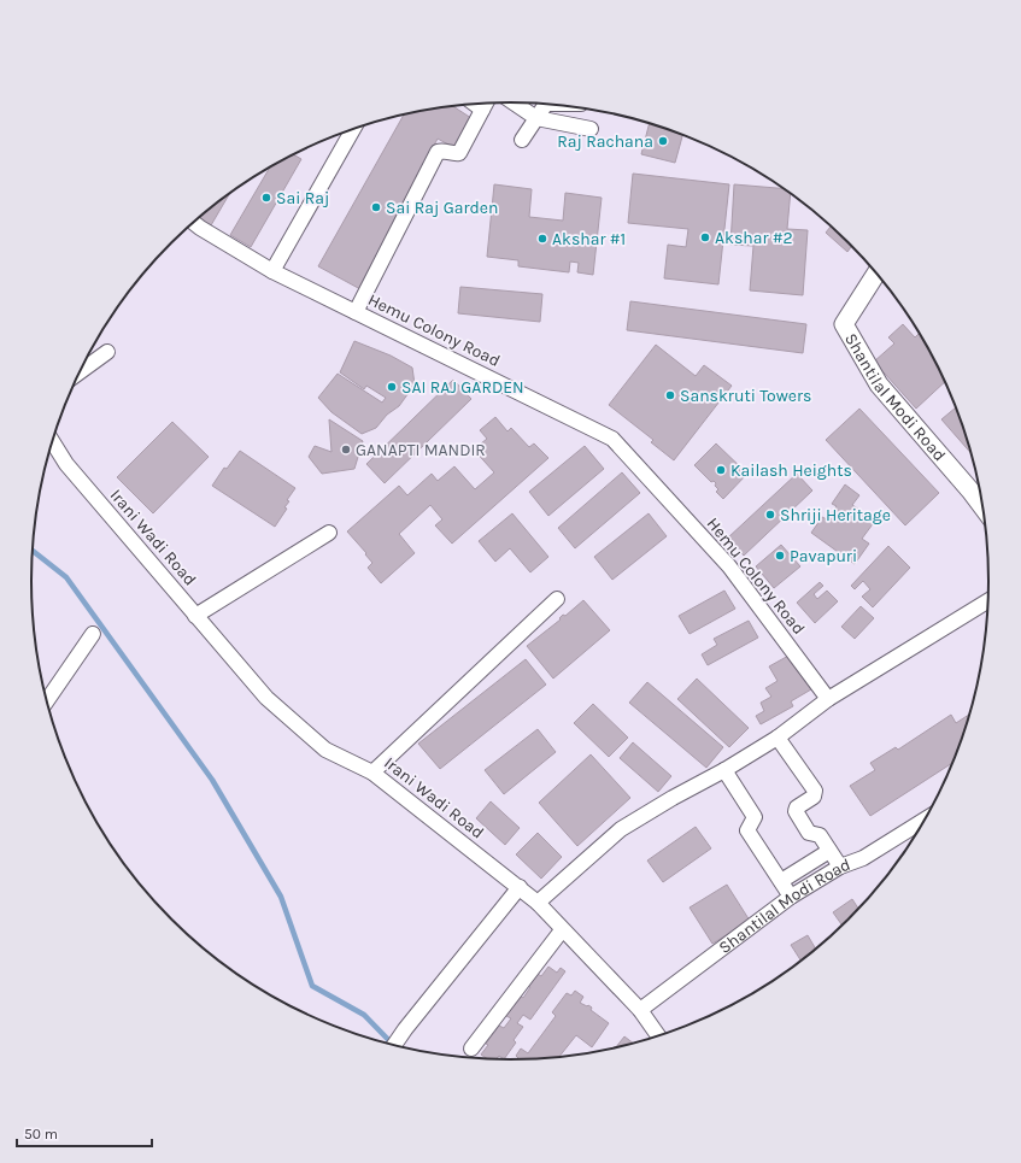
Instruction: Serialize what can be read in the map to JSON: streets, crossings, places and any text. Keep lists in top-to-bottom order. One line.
{"streets":{"street":["Hemu Colony Road","Shantilal Modi Road","Irani Wadi Road"]},"crossings":[["Shantilal Modi Road","Irani Wadi Road"]],"places":["Raj Rachana","Sai Raj","Sai Raj Garden","Akshar #2","Akshar #1","SAI RAJ GARDEN","Sanskruti Towers","GANAPTI MANDIR","Kailash Heights","Shriji Heritage","Pavapuri"],"scale_bar":"50 m"}
